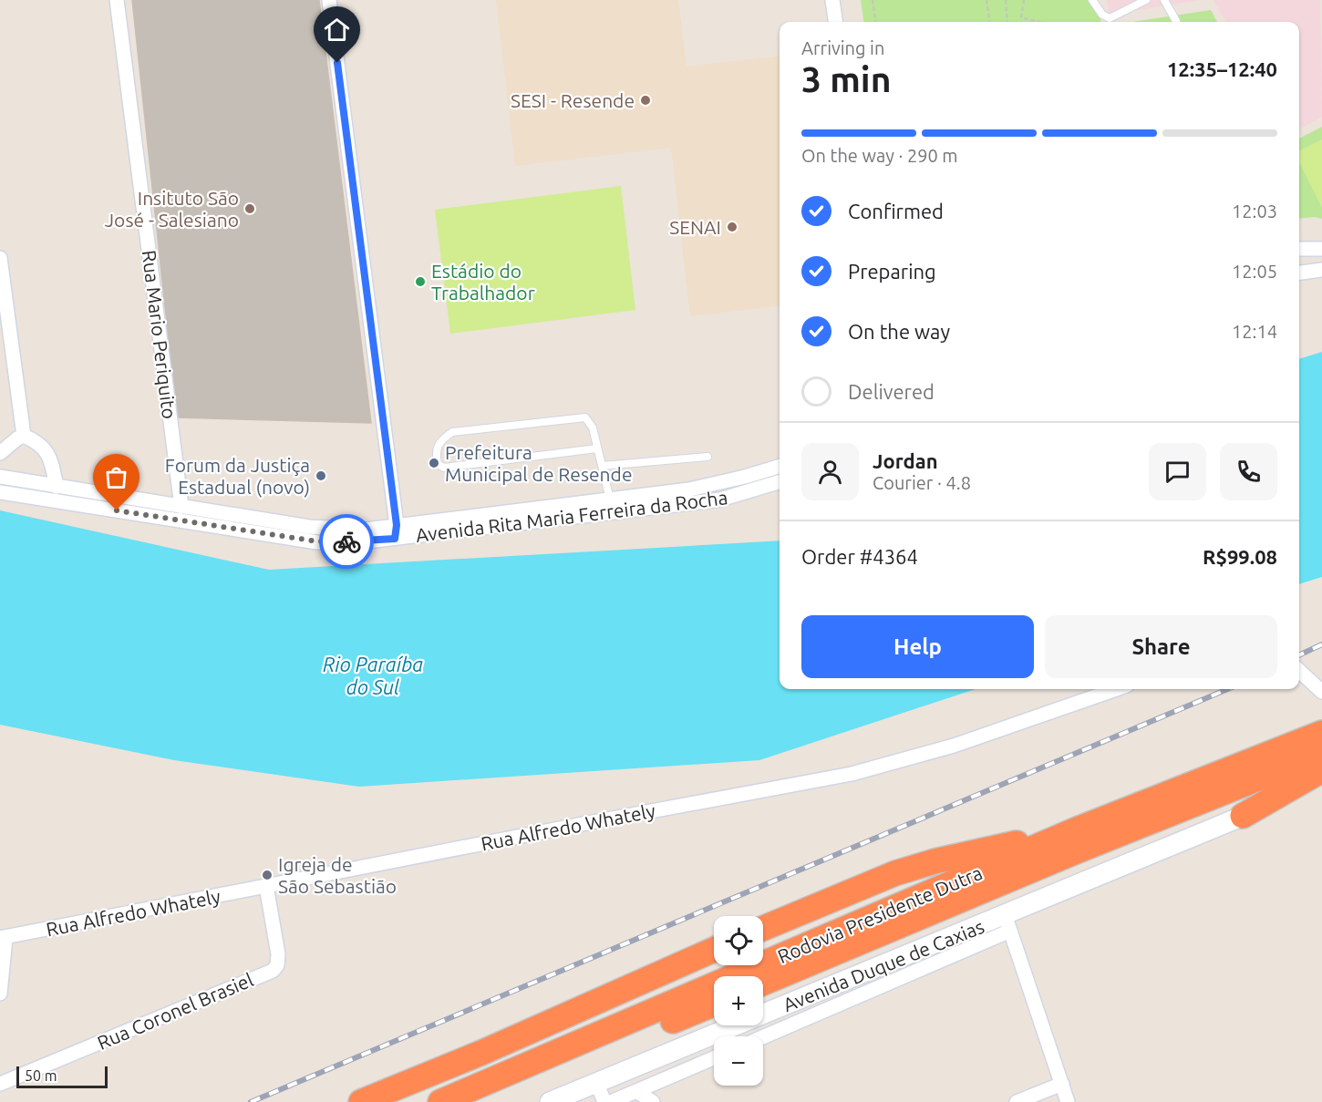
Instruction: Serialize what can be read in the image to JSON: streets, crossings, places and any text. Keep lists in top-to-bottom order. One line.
{"streets":{"highway":["Rodovia Presidente Dutra"],"street":["Rua Mario Periquito","Avenida Rita Maria Ferreira da Rocha","Rua Alfredo Whately","Avenida Duque de Caxias","Rua Coronel Brasiel"]},"crossings":[["Rua Mario Periquito","Avenida Rita Maria Ferreira da Rocha"],["Rua Alfredo Whately","Rua Coronel Brasiel"]],"water":["Rio Paraíba do Sul"],"places":["SESI - Resende","Insituto São José - Salesiano","SENAI","Estádio do Trabalhador","Prefeitura Municipal de Resende","Forum da Justiça Estadual (novo)","Igreja de São Sebastião"],"scale_bar":"50 m","page":{"heading":["3 min","Arriving in","12:35–12:40"],"panel":["Jordan","Courier · 4.8","Order #4364","R$99.08"],"bar":"On the way · 290 m","list":[["Confirmed","12:03"],["Preparing","12:05"],["On the way","12:14"],"Delivered"],"buttons":["Help","Share"],"map_buttons":["+","−"],"scale":"50 m"}}
